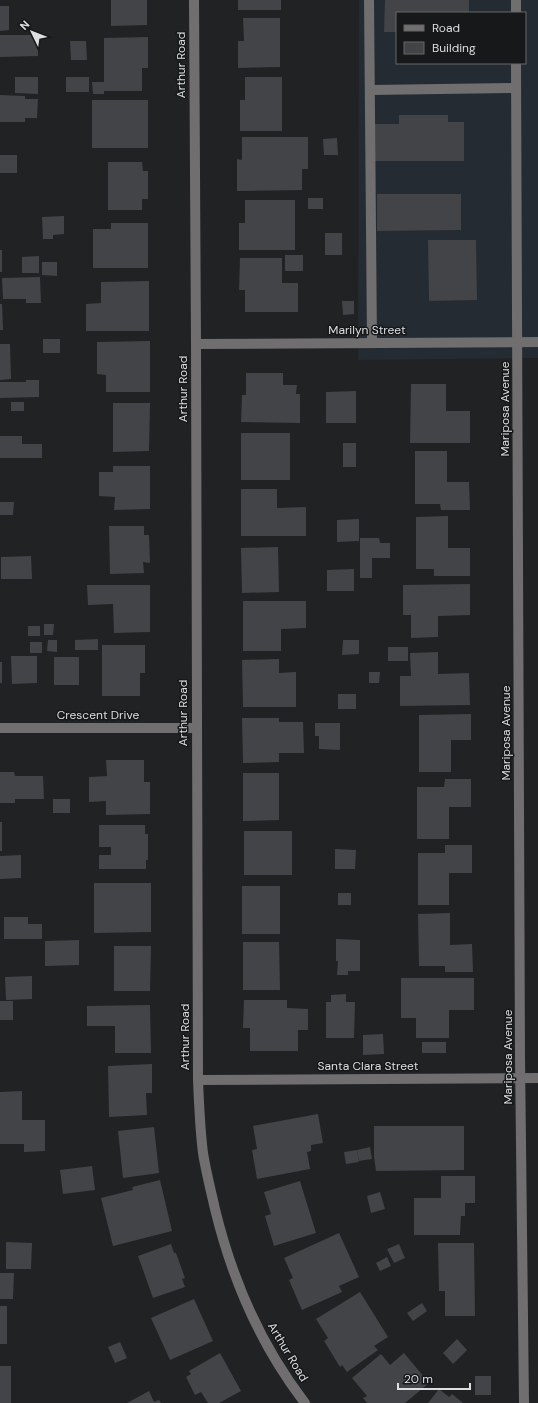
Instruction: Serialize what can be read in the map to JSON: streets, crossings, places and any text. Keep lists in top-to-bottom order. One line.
{"streets":{"street":["Arthur Road","Marilyn Street","Mariposa Avenue","Crescent Drive","Santa Clara Street"]},"crossings":[["Arthur Road","Marilyn Street"],["Arthur Road","Crescent Drive"],["Arthur Road","Santa Clara Street"],["Marilyn Street","Mariposa Avenue"],["Mariposa Avenue","Santa Clara Street"]],"legend":["Road","Building"],"scale_bar":"20 m","north":"top left"}
